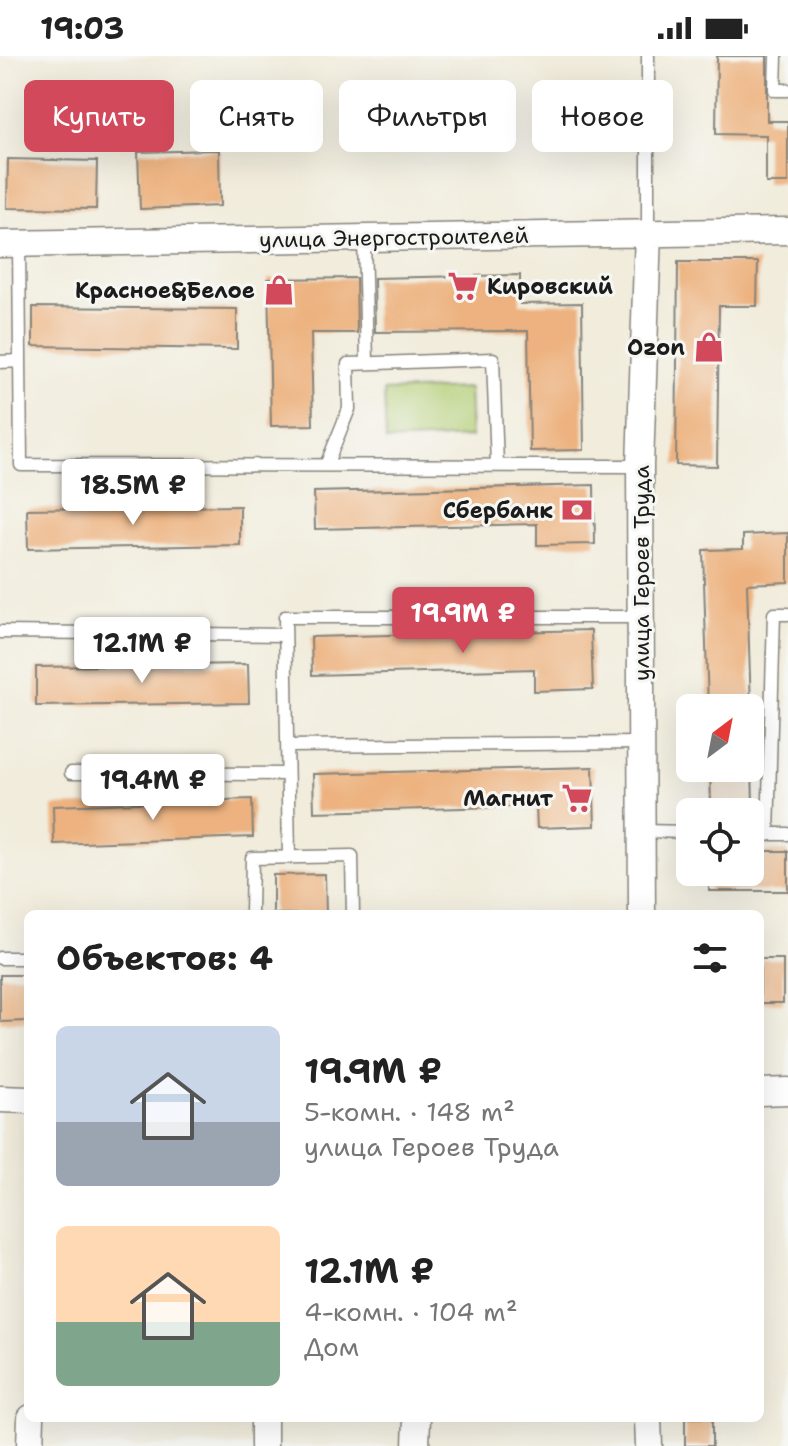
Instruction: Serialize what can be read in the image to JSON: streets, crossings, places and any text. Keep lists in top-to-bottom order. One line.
{"streets":{"street":["улица Энергостроителей","улица Героев Труда"]},"crossings":[["улица Энергостроителей","улица Героев Труда"]],"places":{"supermarket":["Кировский","Магнит"],"shop":["Красное&Белое","Ozon"],"bank":["Сбербанк"]},"north":"top right","page":{"status":"19:03","chip":["Купить","Снять","Фильтры","Новое"],"price":["18.5M ₽","19.9M ₽","12.1M ₽","19.4M ₽"],"heading":"Объектов: 4","list":[{"name":"19.9M ₽","note":"5-комн. · 148 m² · улица Героев Труда"},{"name":"12.1M ₽","note":"4-комн. · 104 m² · Дом"}]}}
